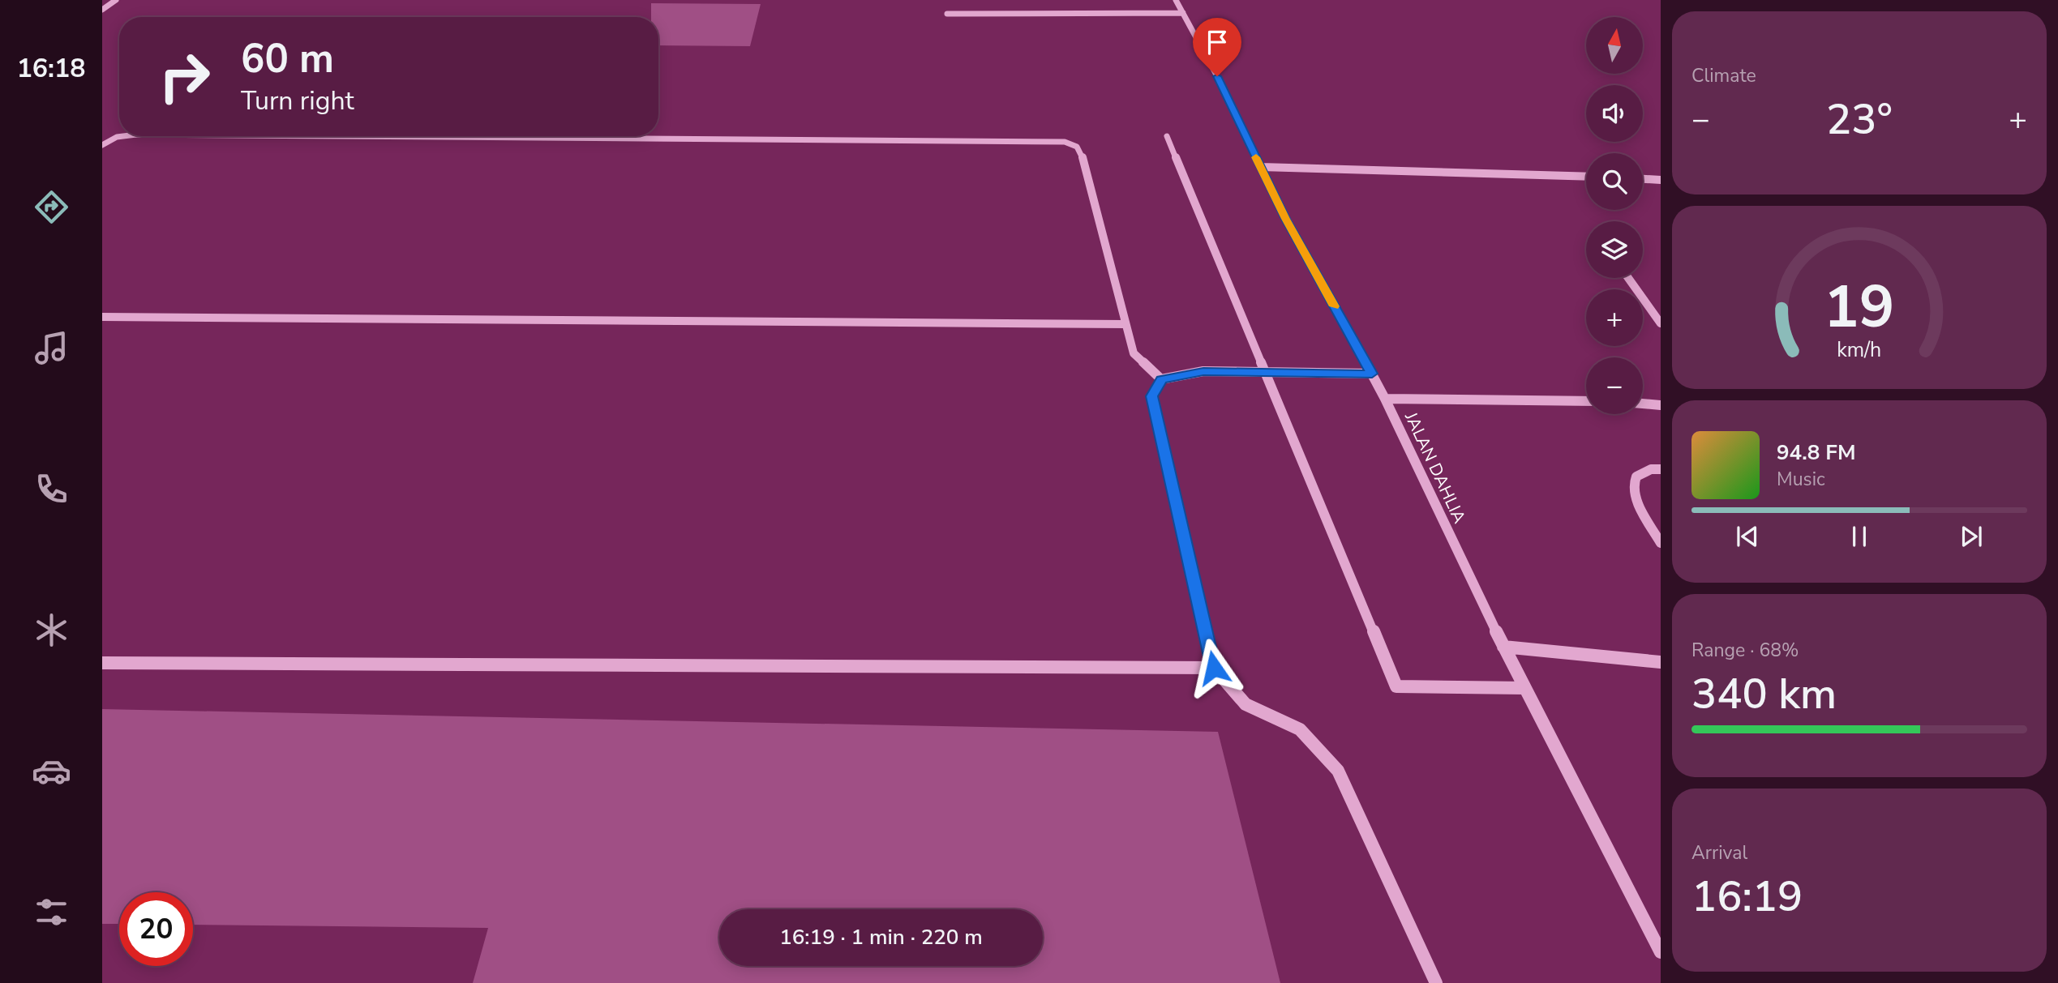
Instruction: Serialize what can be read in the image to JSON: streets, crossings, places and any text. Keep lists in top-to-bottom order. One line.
{"streets":{"street":["JALAN DAHLIA"]},"north":"top","page":{"tabs":"16:18","tile":["Climate",["Range · 68%","340 km"],["Arrival","16:19"]],"map_buttons":["+","−"],"turn":["60 m","Turn right"],"heat":["−","23°","+"],"song":["94.8 FM","Music"],"limit":"20","trip":"16:19 · 1 min · 220 m","gauge":["19","km/h"]}}
